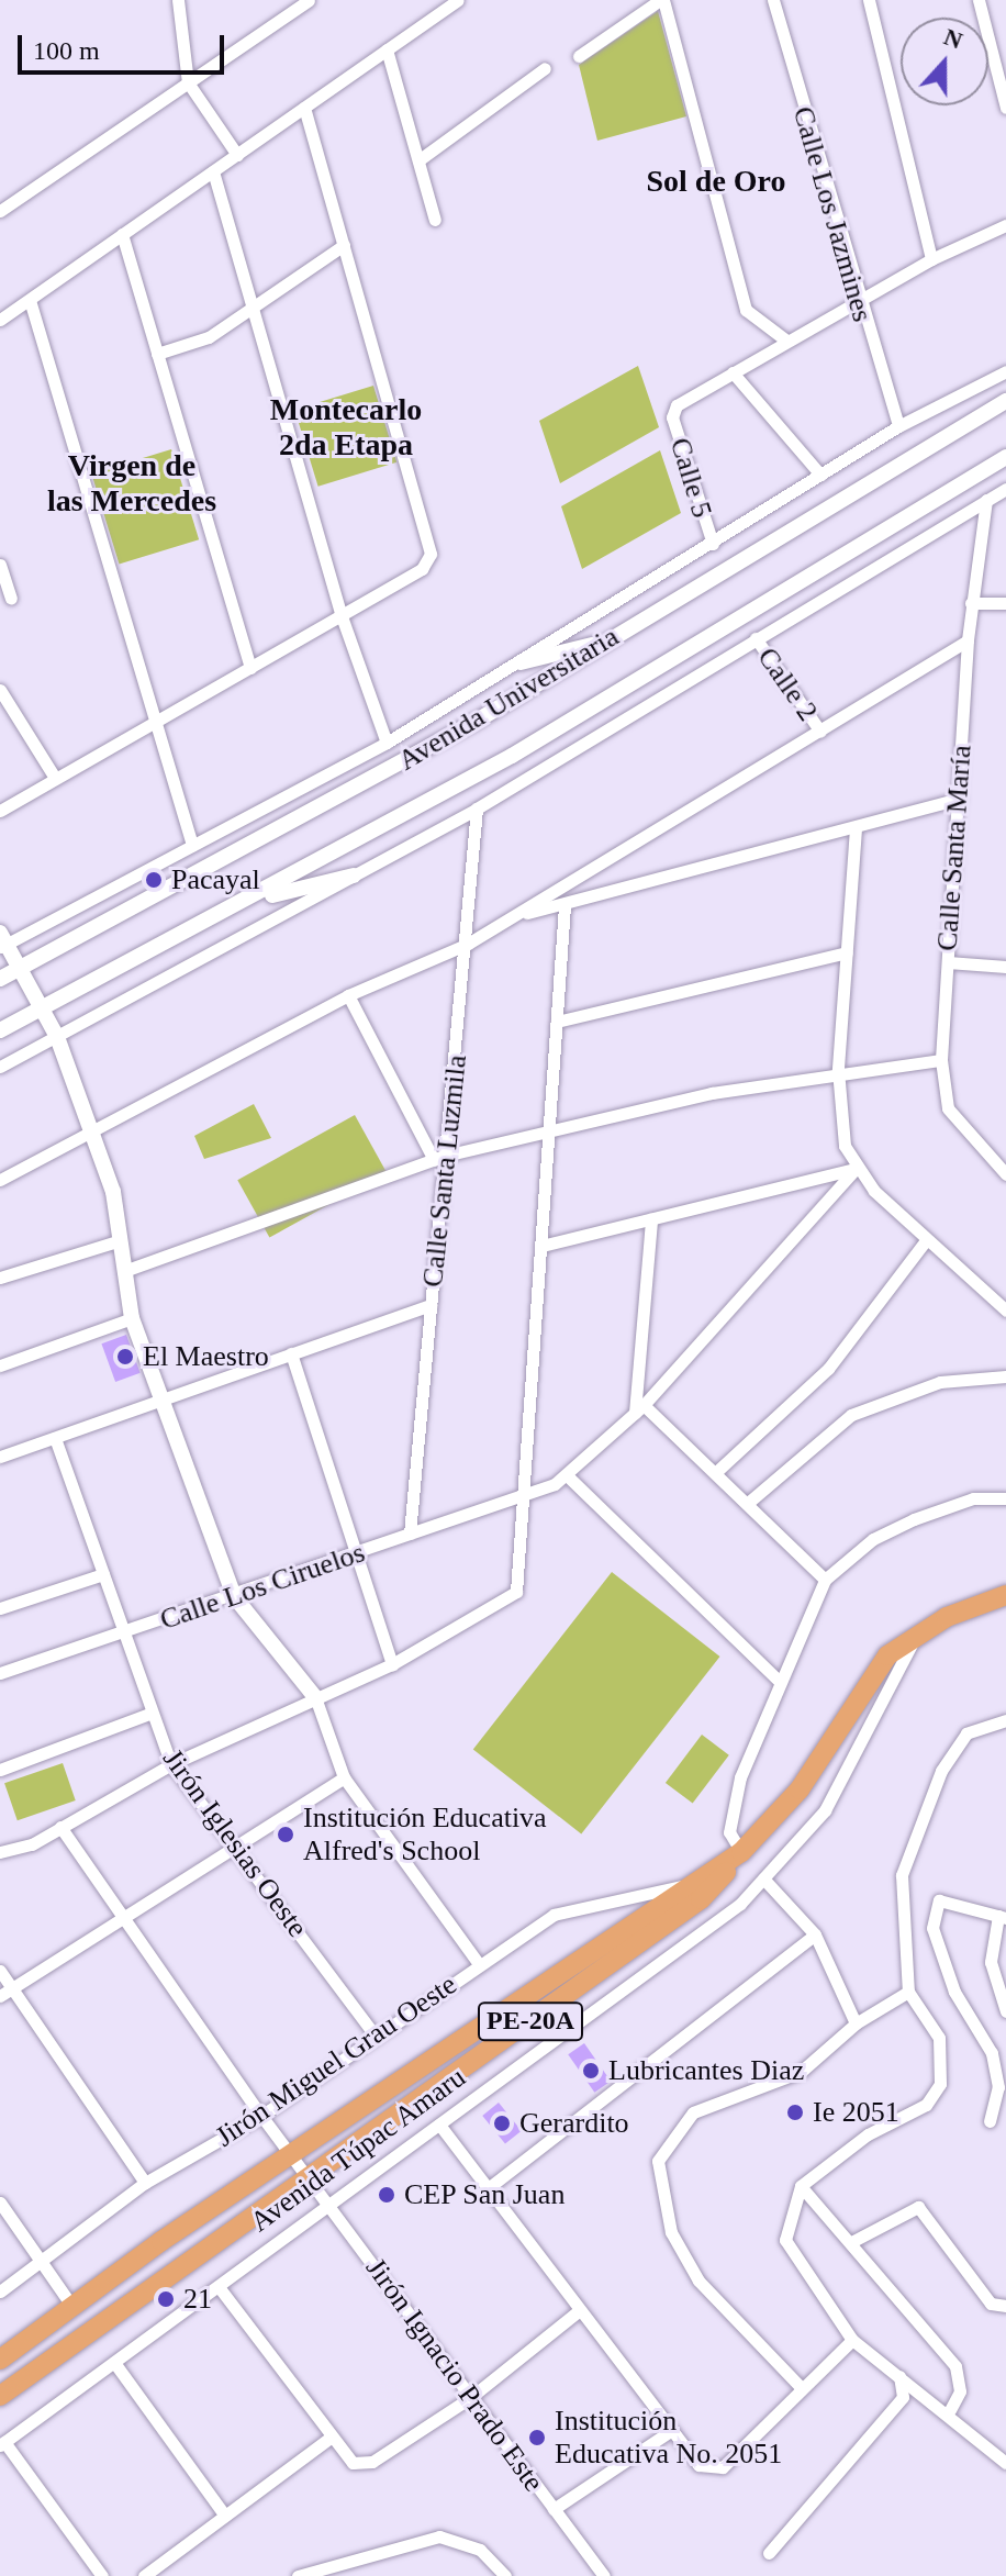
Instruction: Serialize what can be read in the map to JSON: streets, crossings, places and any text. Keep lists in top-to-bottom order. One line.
{"streets":{"highway":["PE-20A","Avenida Túpac Amaru"],"street":["Calle Los Jazmines","Calle 5","Calle 2","Avenida Universitaria","Calle Santa María","Calle Santa Luzmila","Calle Los Ciruelos","Jirón Iglesias Oeste","Jirón Miguel Grau Oeste","Jirón Ignacio Prado Este"]},"crossings":[["Calle Santa Luzmila","Calle Los Ciruelos"],["Calle Los Ciruelos","Jirón Iglesias Oeste"],["Jirón Iglesias Oeste","Jirón Miguel Grau Oeste"],["Jirón Miguel Grau Oeste","Avenida Túpac Amaru"],["Jirón Miguel Grau Oeste","Jirón Ignacio Prado Este"],["Avenida Túpac Amaru","Jirón Ignacio Prado Este"]],"districts":["Sol de Oro","Montecarlo 2da Etapa","Virgen de las Mercedes"],"places":["Pacayal","El Maestro","Institución Educativa Alfred's School","Lubricantes Diaz","Ie 2051","Gerardito","CEP San Juan","21","Institución Educativa No. 2051"],"scale_bar":"100 m","north":"top"}
